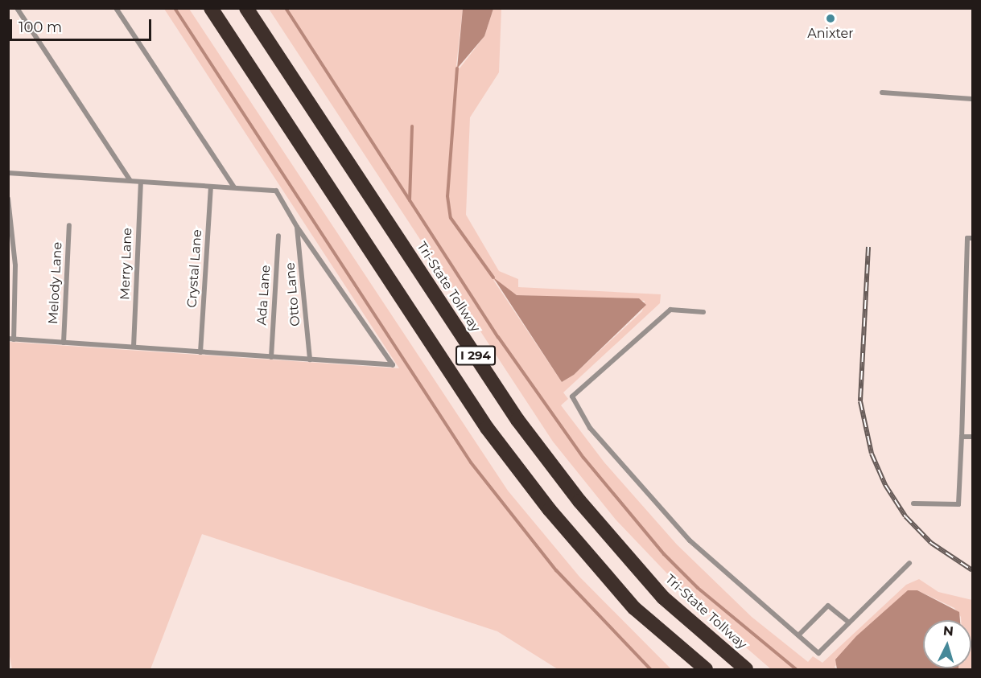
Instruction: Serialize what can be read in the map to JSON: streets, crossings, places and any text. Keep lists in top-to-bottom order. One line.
{"streets":{"highway":["Tri-State Tollway","I 294"],"lane":["Merry Lane","Crystal Lane","Melody Lane","Otto Lane","Ada Lane"]},"places":["Anixter"],"scale_bar":"100 m","north":"top"}
